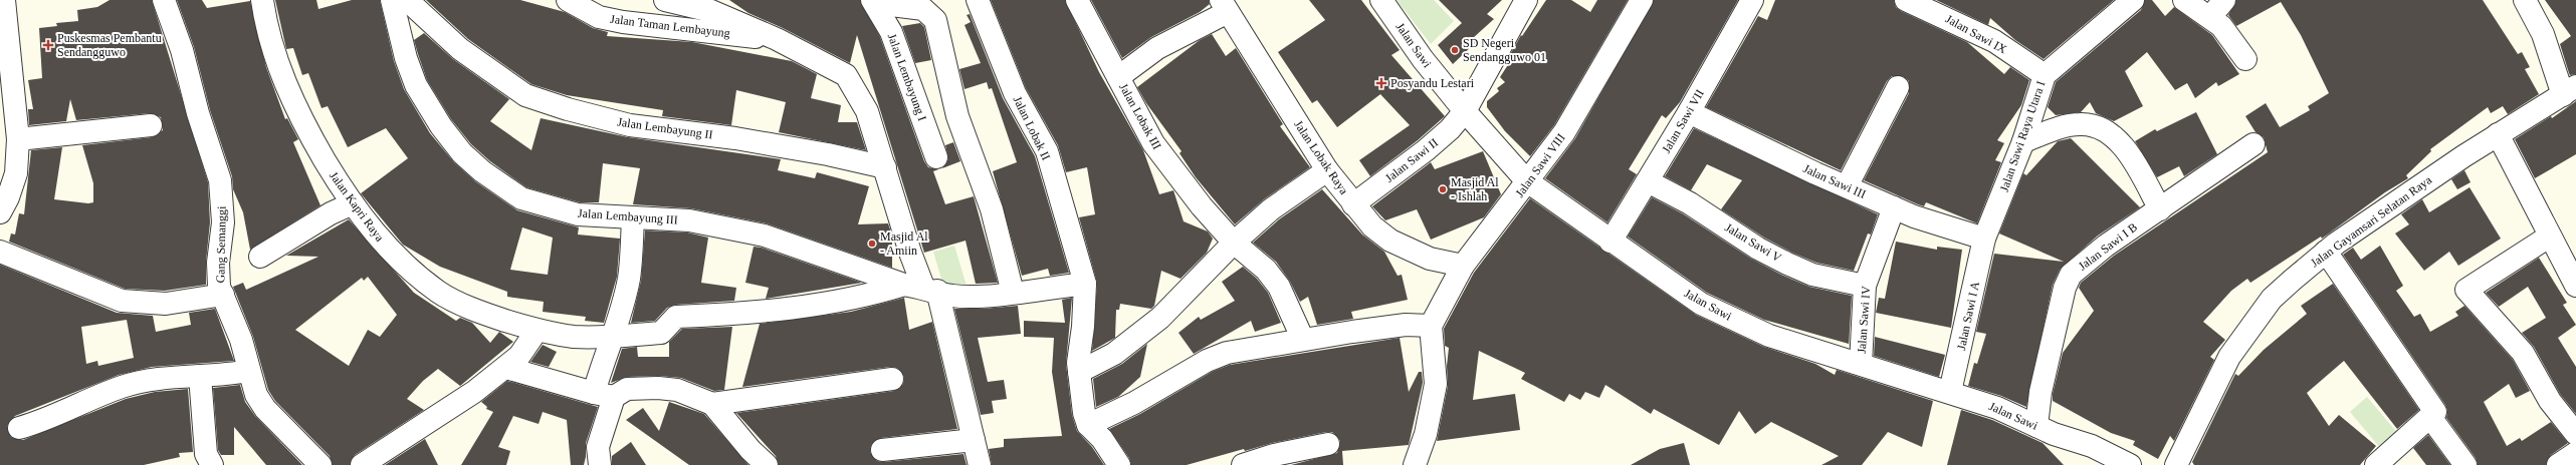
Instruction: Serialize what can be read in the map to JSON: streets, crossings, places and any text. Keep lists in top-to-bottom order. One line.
{"streets":{"street":["Jalan Taman Lembayung","Jalan Sawi IX","Jalan Sawi","Jalan Lembayung I","Jalan Lobak III","Jalan Sawi VII","Jalan Lembayung II","Jalan Lobak II","Jalan Sawi Raya Utara I","Jalan Lobak Raya","Jalan Sawi II","Jalan Sawi VIII","Jalan Sawi III","Jalan Kapri Raya","Jalan Lembayung III","Jalan Gayamsari Selatan Raya","Jalan Sawi V","Gang Semanggi","Jalan Sawi I B","Jalan Sawi I A","Jalan Sawi IV"]},"crossings":[["Jalan Taman Lembayung","Jalan Lembayung II"],["Jalan Taman Lembayung","Jalan Kapri Raya"],["Jalan Taman Lembayung","Jalan Lembayung III"],["Jalan Sawi IX","Jalan Sawi Raya Utara I"],["Jalan Sawi","Jalan Sawi VII"],["Jalan Sawi","Jalan Sawi II"],["Jalan Sawi","Jalan Sawi VIII"],["Jalan Sawi","Jalan Sawi I B"],["Jalan Sawi","Jalan Sawi I A"],["Jalan Sawi","Jalan Sawi IV"],["Jalan Sawi VII","Jalan Sawi III"],["Jalan Sawi VII","Jalan Sawi V"],["Jalan Lobak II","Jalan Lembayung III"],["Jalan Sawi Raya Utara I","Jalan Sawi III"],["Jalan Sawi Raya Utara I","Jalan Sawi I A"],["Jalan Lobak Raya","Jalan Sawi II"],["Jalan Lobak Raya","Jalan Sawi VIII"],["Jalan Sawi III","Jalan Sawi I A"],["Jalan Sawi III","Jalan Sawi IV"],["Jalan Kapri Raya","Jalan Lembayung III"],["Jalan Sawi V","Jalan Sawi IV"]],"places":{"health":["Puskesmas Pembantu Sendangguwo","Posyandu Lestari"],"other":["SD Negeri Sendangguwo 01","Masjid Al - Ishlah","Masjid Al - Amiin"]}}
